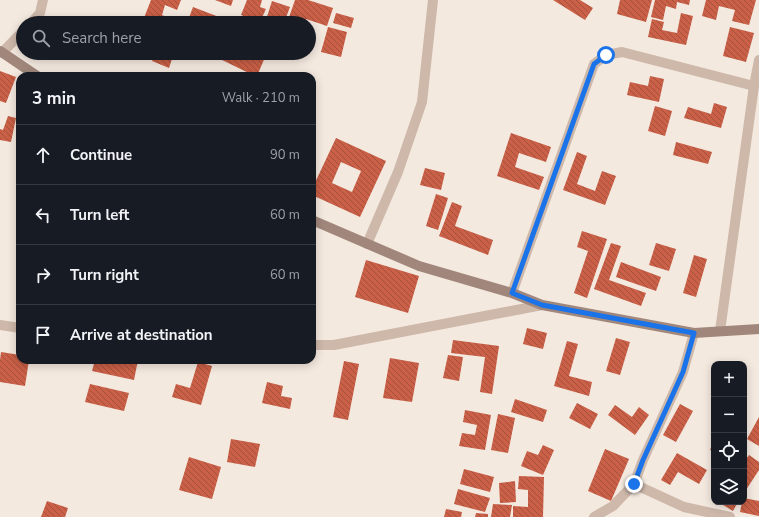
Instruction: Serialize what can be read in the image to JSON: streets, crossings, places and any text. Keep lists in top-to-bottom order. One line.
{"page":{"search":"Search here","heading":["3 min","Walk · 210 m"],"list":[["Continue","90 m"],["Turn left","60 m"],["Turn right","60 m"],"Arrive at destination"],"map_buttons":["+","−"]}}
